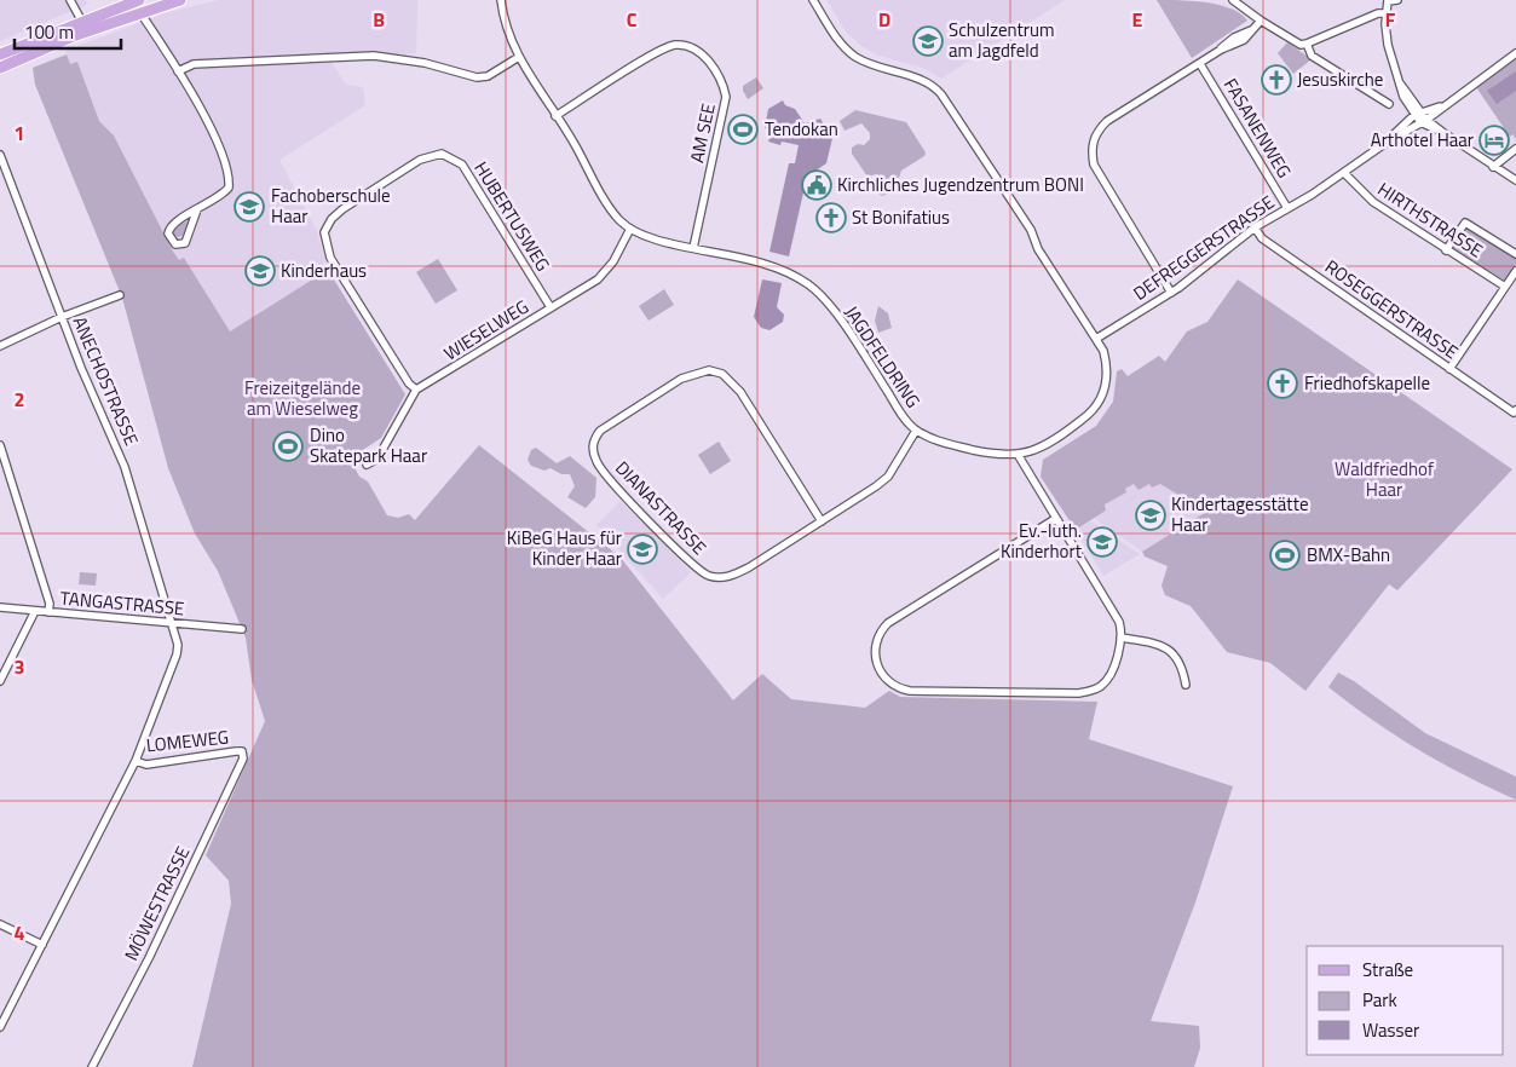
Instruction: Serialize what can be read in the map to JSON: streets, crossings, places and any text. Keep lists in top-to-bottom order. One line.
{"streets":{"street":["FASANENWEG","AM SEE","HUBERTUSWEG","HIRTHSTRASSE","DEFREGGERSTRASSE","ROSEGGERSTRASSE","WIESELWEG","JAGDFELDRING","ANECHOSTRASSE","DIANASTRASSE","TANGASTRASSE","LOMEWEG","MÖWESTRASSE"]},"crossings":[["FASANENWEG","DEFREGGERSTRASSE"],["AM SEE","JAGDFELDRING"],["HUBERTUSWEG","WIESELWEG"],["HIRTHSTRASSE","DEFREGGERSTRASSE"],["DEFREGGERSTRASSE","ROSEGGERSTRASSE"],["WIESELWEG","JAGDFELDRING"],["JAGDFELDRING","DIANASTRASSE"],["ANECHOSTRASSE","TANGASTRASSE"],["ANECHOSTRASSE","LOMEWEG"],["LOMEWEG","MÖWESTRASSE"]],"parks":["Freizeitgelände am Wieselweg","Waldfriedhof Haar"],"places":{"school or university":["Schulzentrum am Jagdfeld","Fachoberschule Haar","Kinderhaus","Kindertagesstätte Haar","Ev.-luth. Kinderhort","KiBeG Haus für Kinder Haar"],"church":["Jesuskirche","St Bonifatius","Friedhofskapelle"],"sports":["Tendokan","Dino Skatepark Haar","BMX-Bahn"],"hotel":["Arthotel Haar"],"public building":["Kirchliches Jugendzentrum BONI"]},"legend":["Straße","Park","Wasser"],"scale_bar":"100 m","grid":{"columns":["B","C","D","E","F"],"rows":["1","2","3","4"]}}
